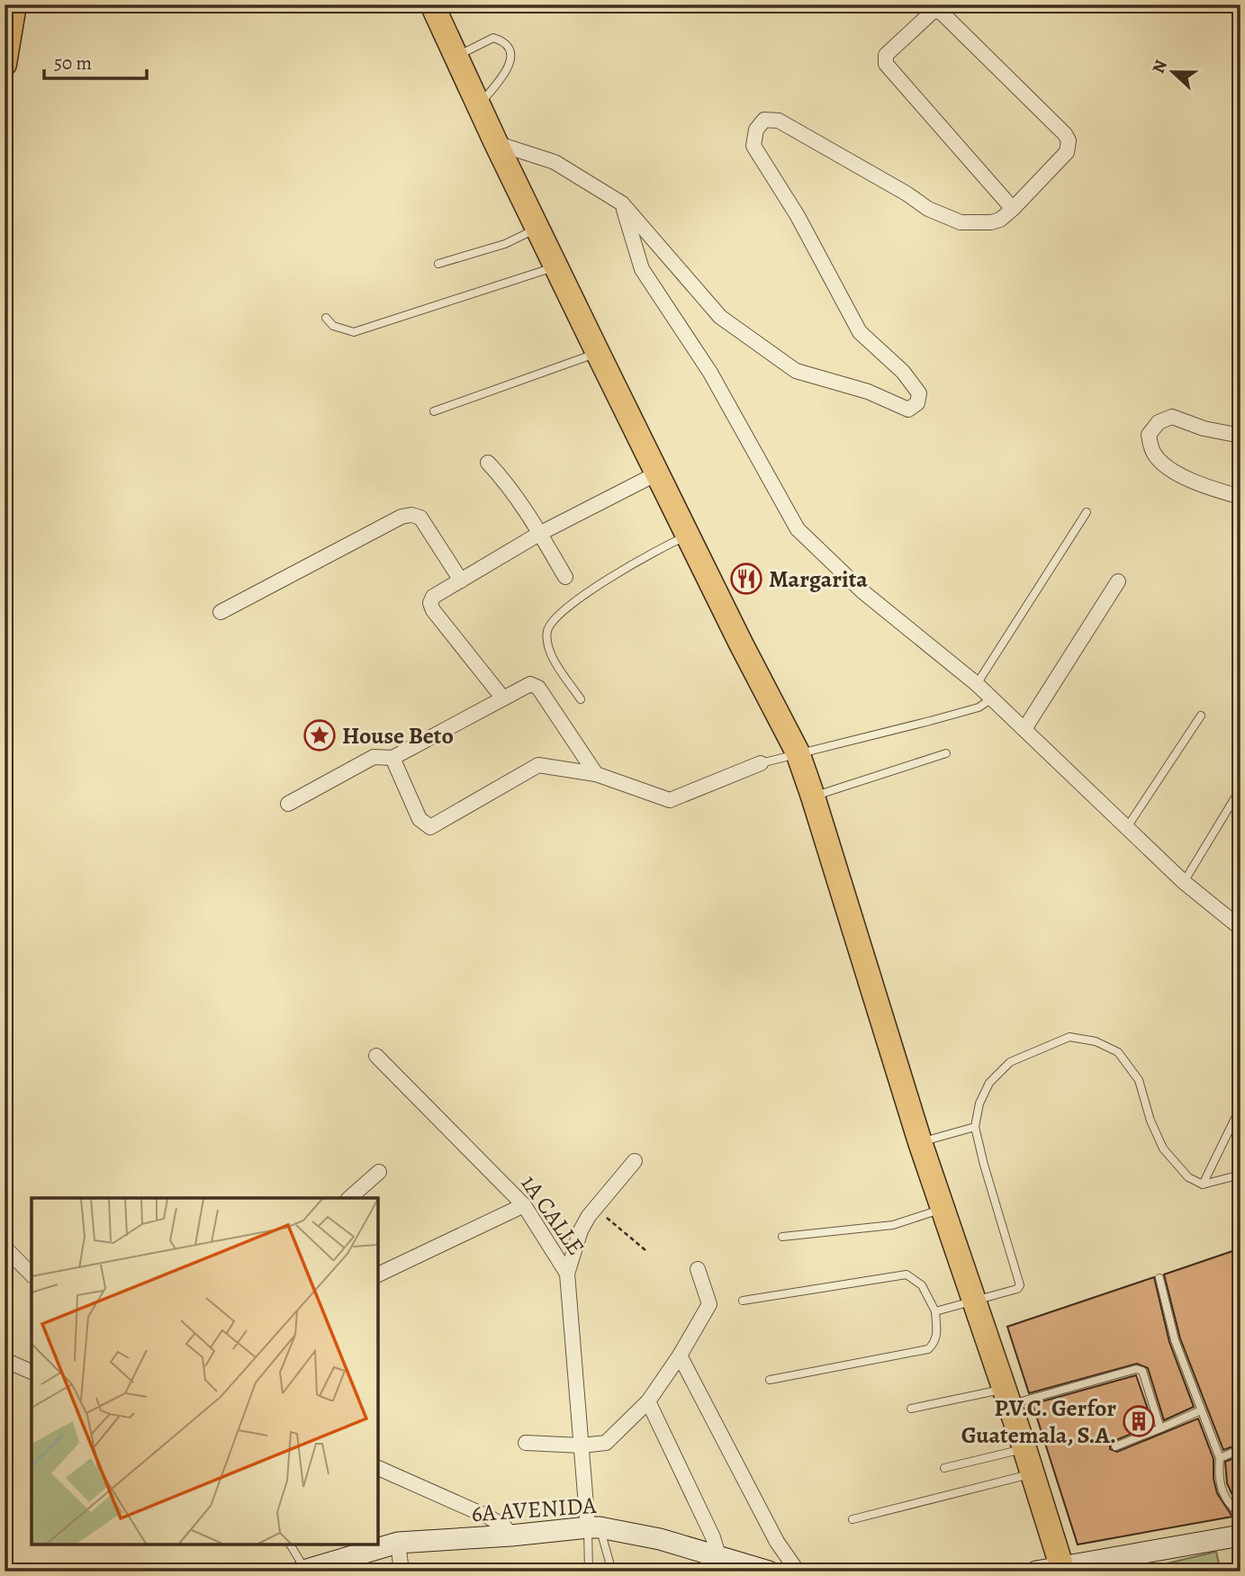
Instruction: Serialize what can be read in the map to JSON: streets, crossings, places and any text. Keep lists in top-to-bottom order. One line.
{"streets":{"street":["1A CALLE","6A AVENIDA"]},"crossings":[["1A CALLE","6A AVENIDA"]],"places":{"restaurant":["Margarita"],"place":["House Beto"],"building":["P.V.C. Gerfor Guatemala, S.A."]},"scale_bar":"50 m","north":"left"}
